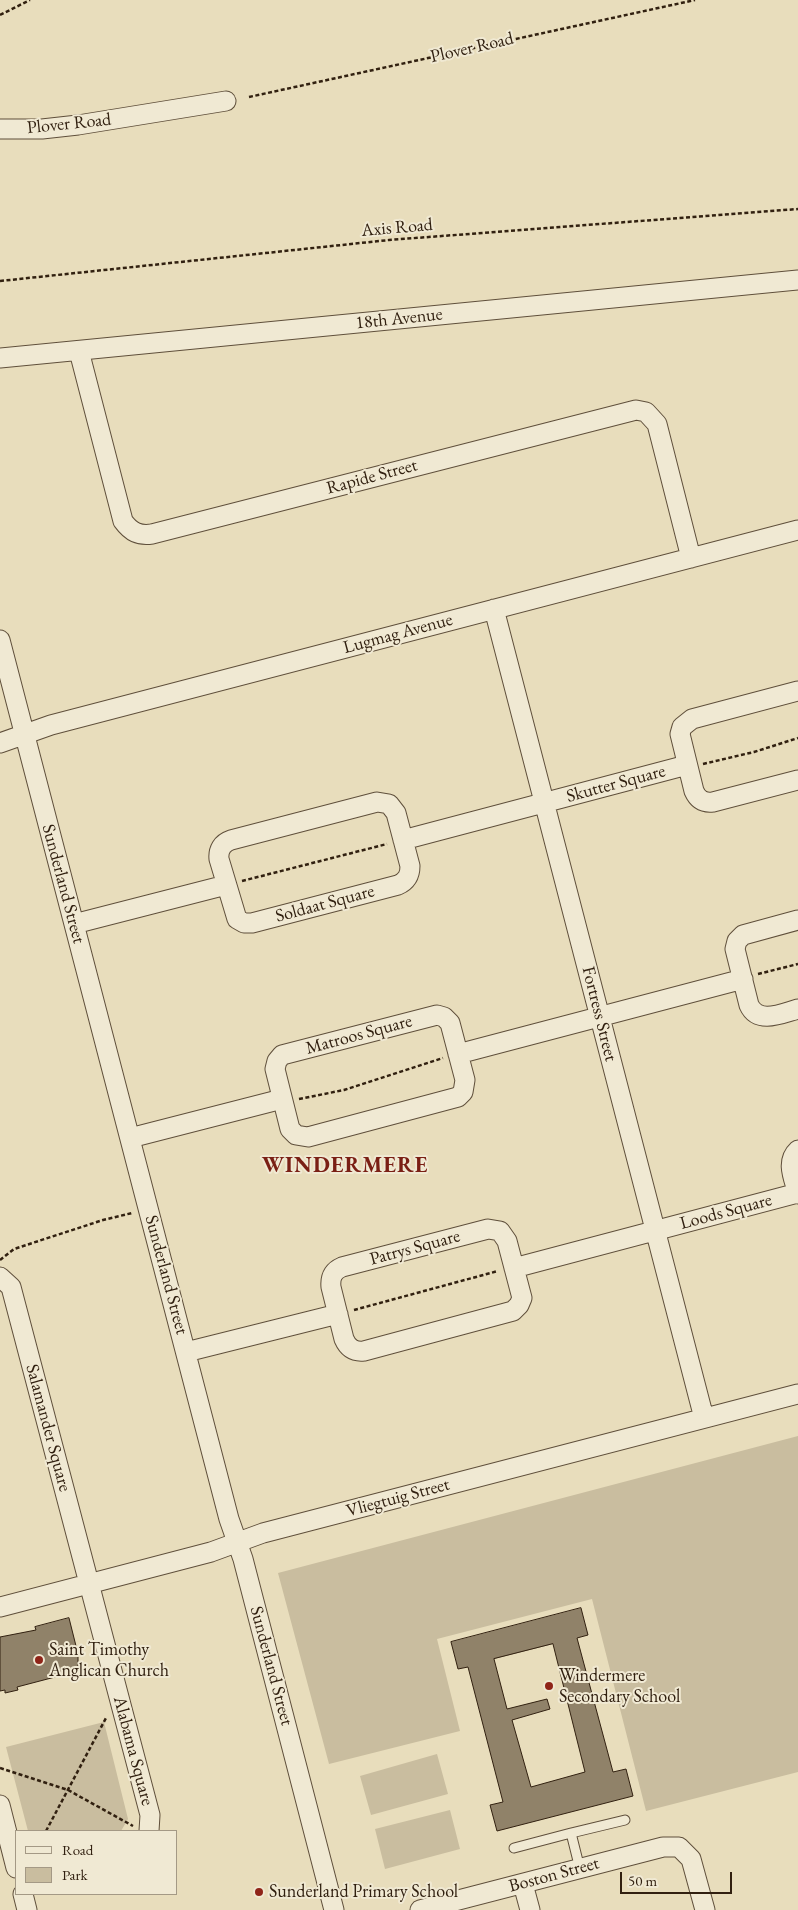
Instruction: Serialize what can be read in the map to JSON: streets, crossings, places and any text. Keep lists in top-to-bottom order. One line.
{"streets":{"street":["Plover Road","18th Avenue","Rapide Street","Lugmag Avenue","Skutter Square","Sunderland Street","Soldaat Square","Fortress Street","Matroos Square","Loods Square","Patrys Square","Salamander Square","Vliegtuig Street","Alabama Square","Boston Street"],"path":["Axis Road"]},"crossings":[["18th Avenue","Rapide Street"],["Rapide Street","Lugmag Avenue"],["Lugmag Avenue","Sunderland Street"],["Lugmag Avenue","Fortress Street"],["Skutter Square","Fortress Street"],["Sunderland Street","Vliegtuig Street"],["Fortress Street","Loods Square"],["Fortress Street","Vliegtuig Street"],["Salamander Square","Vliegtuig Street"],["Salamander Square","Alabama Square"],["Vliegtuig Street","Alabama Square"]],"districts":["WINDERMERE"],"places":["Saint Timothy Anglican Church","Windermere Secondary School","Sunderland Primary School"],"legend":["Road","Park"],"scale_bar":"50 m"}
